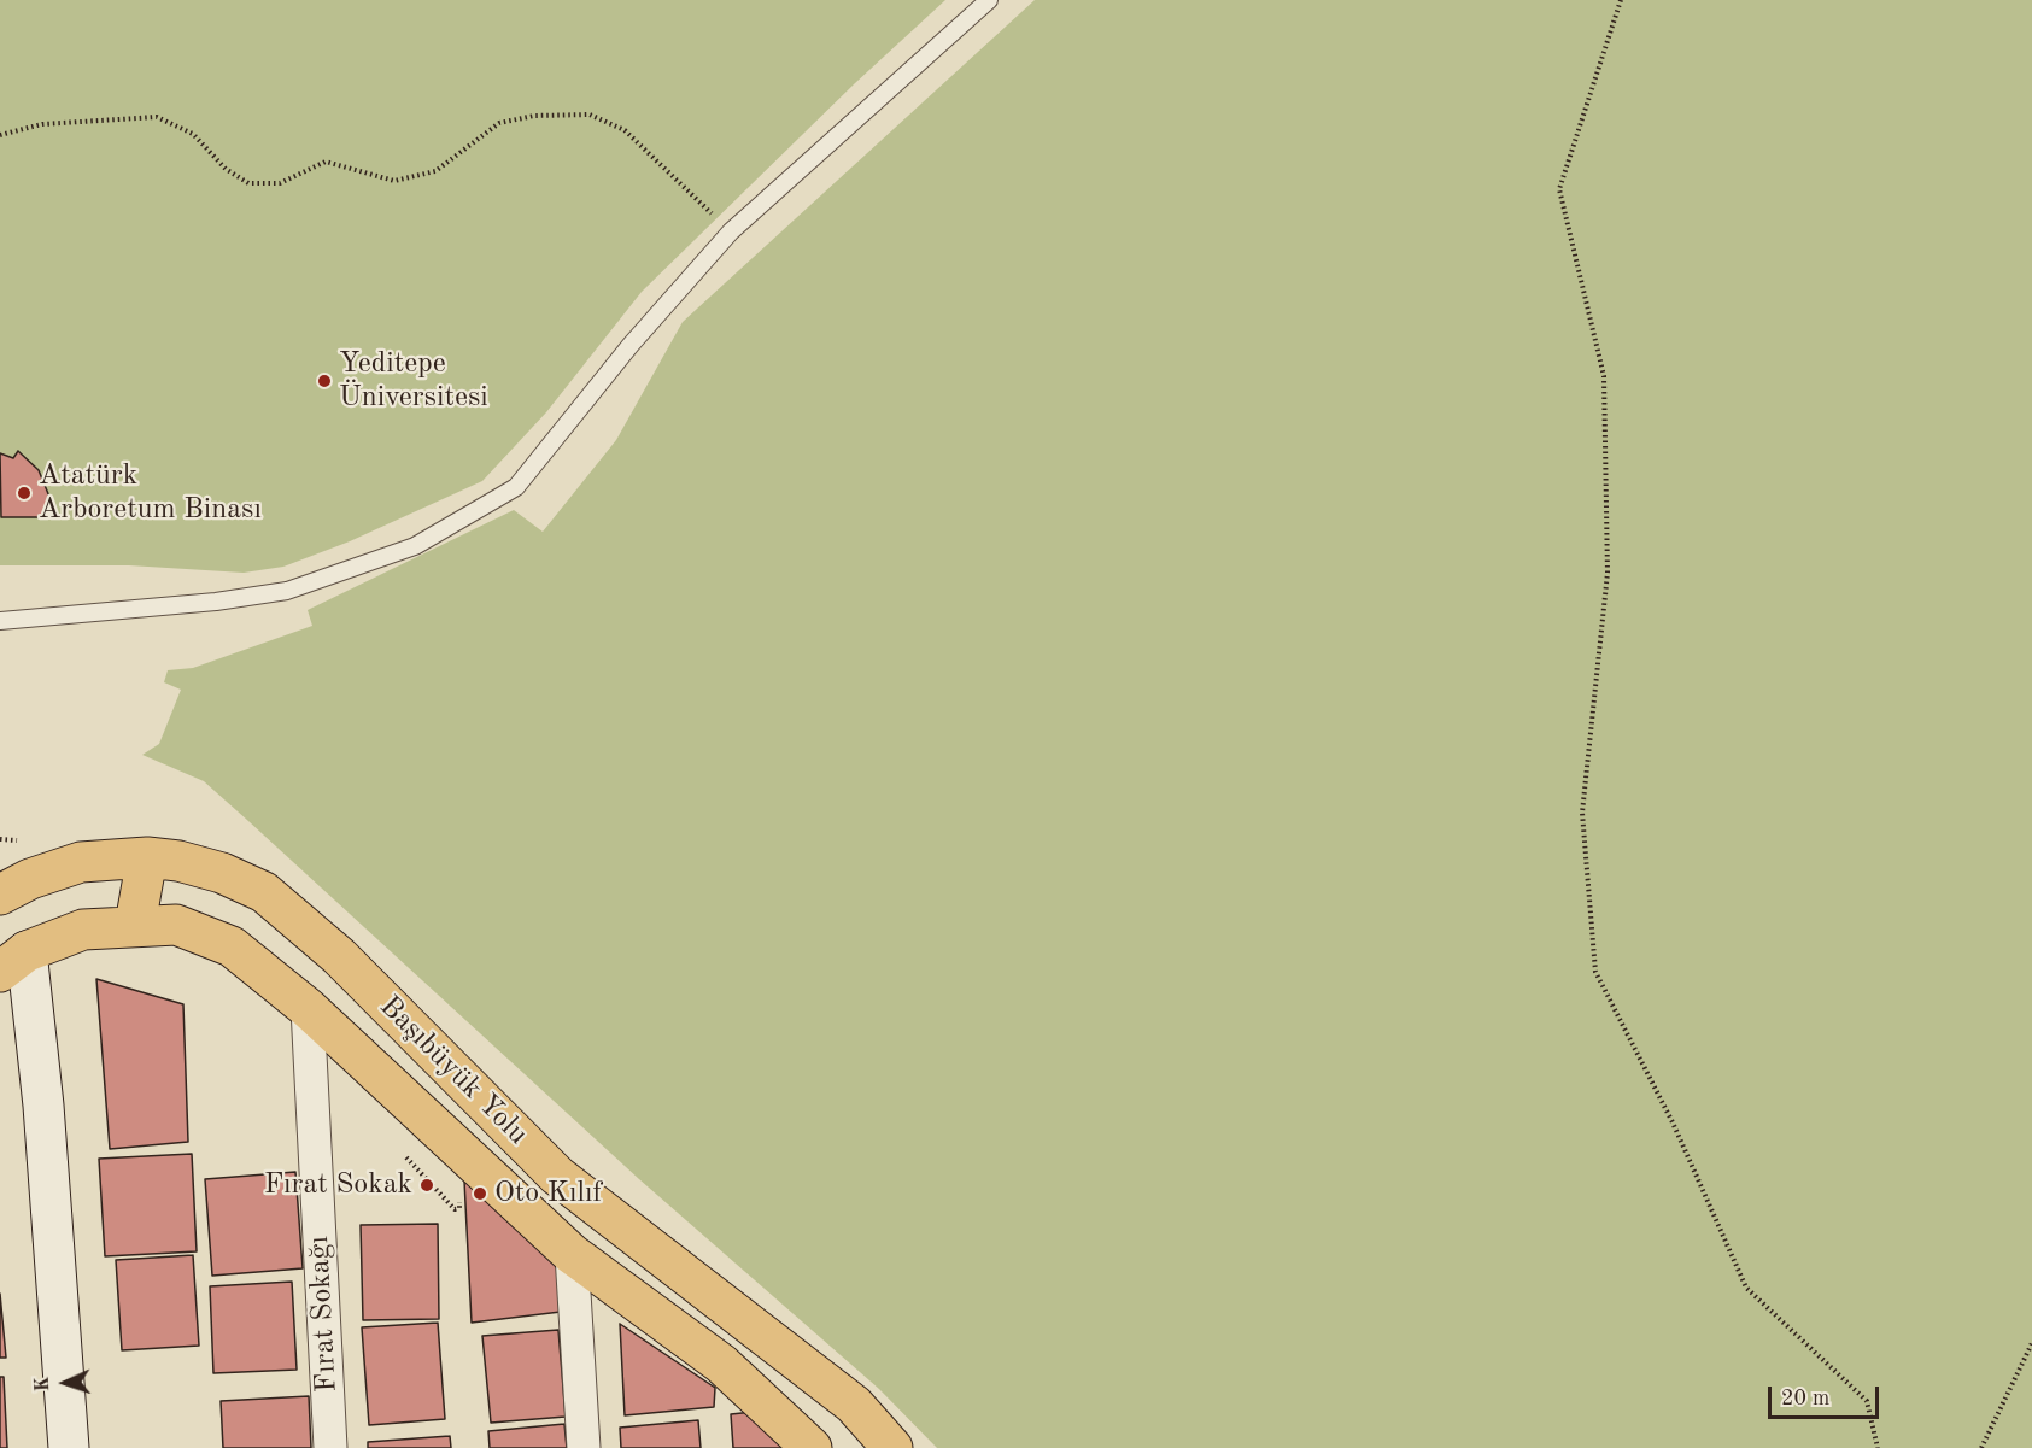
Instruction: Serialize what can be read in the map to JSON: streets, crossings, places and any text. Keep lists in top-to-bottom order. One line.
{"streets":{"main road":["Başıbüyük Yolu"],"street":["Fırat Sokağı"]},"crossings":[["Başıbüyük Yolu","Fırat Sokağı"]],"places":["Yeditepe Üniversitesi","Atatürk Arboretum Binası","Fırat Sokak","Oto Kılıf"],"scale_bar":"20 m","north":"left"}
